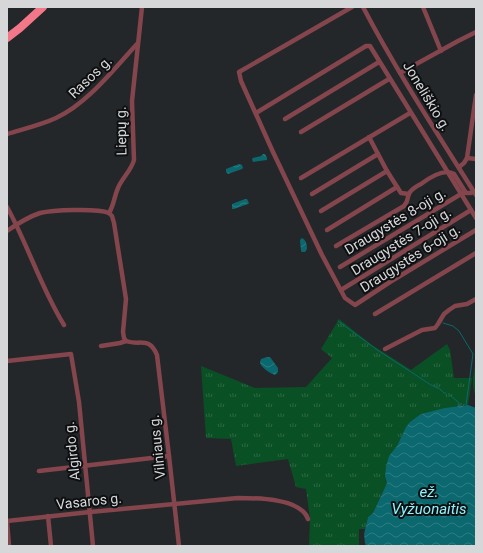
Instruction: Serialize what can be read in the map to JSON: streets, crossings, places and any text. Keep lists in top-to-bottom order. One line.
{"streets":{"street":["Rasos g.","Joneliškio g.","Liepų g.","Draugystės 8-oji g.","Draugystės 7-oji g.","Draugystės 6-oji g.","Vilniaus g.","Algirdo g.","Vasaros g."]},"crossings":[["Rasos g.","Liepų g."],["Draugystės 7-oji g.","Draugystės 6-oji g."],["Vilniaus g.","Vasaros g."],["Algirdo g.","Vasaros g."]],"water":["ež. Vyžuonaitis"]}
